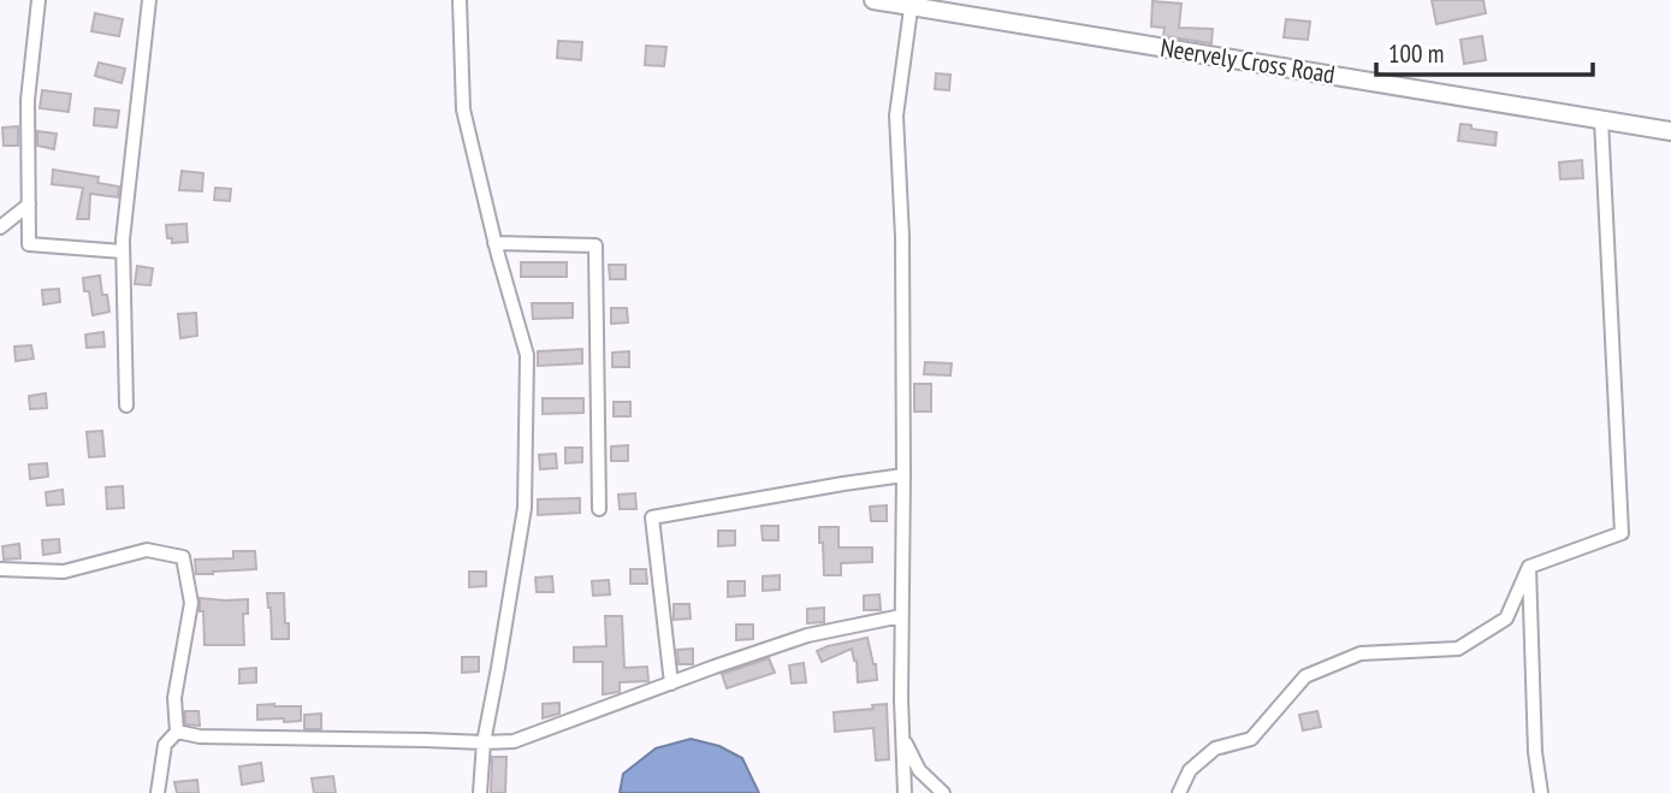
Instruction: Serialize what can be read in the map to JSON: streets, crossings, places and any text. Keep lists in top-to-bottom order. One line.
{"streets":{"street":["Neervely Cross Road"]},"scale_bar":"100 m"}
